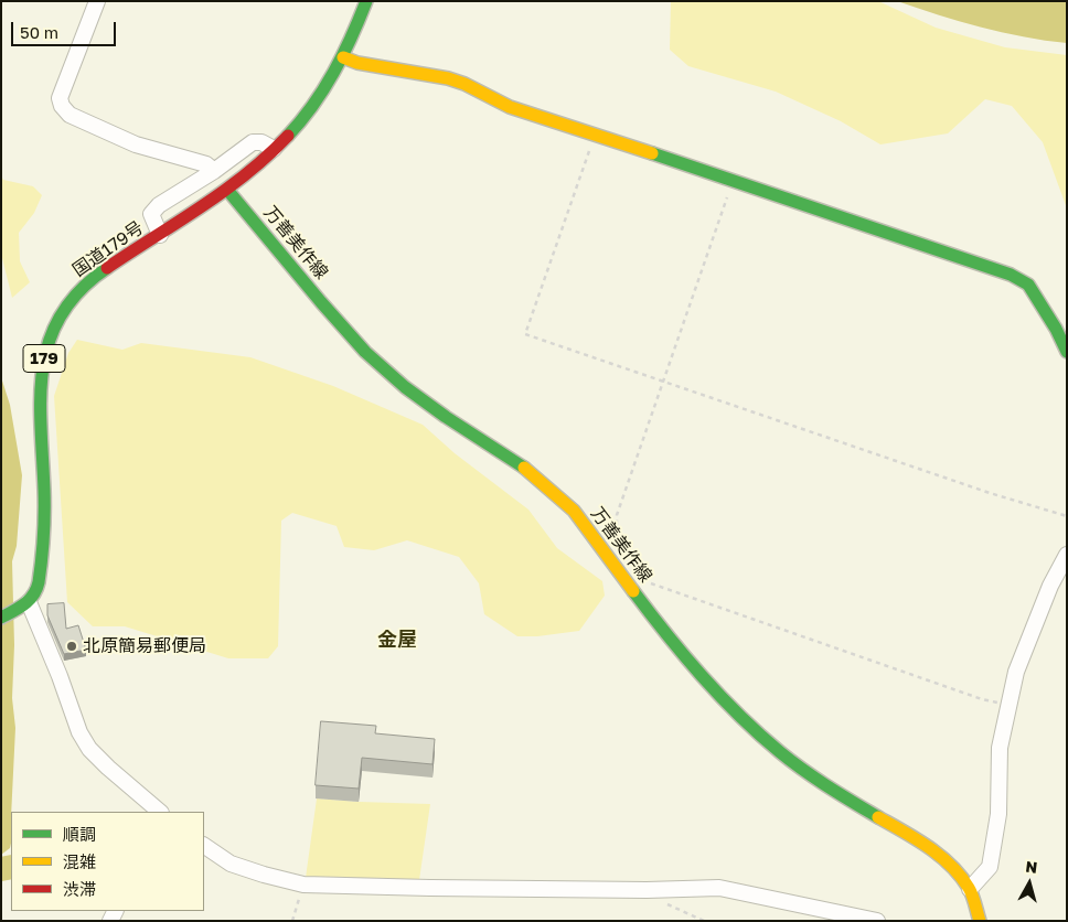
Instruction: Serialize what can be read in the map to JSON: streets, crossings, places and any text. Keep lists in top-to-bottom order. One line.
{"streets":{"main road":["万善美作線","国道179号","179"]},"crossings":[["万善美作線","国道179号"]],"districts":["金屋"],"places":["北原簡易郵便局"],"legend":["順調","混雑","渋滞"],"scale_bar":"50 m","north":"top"}
